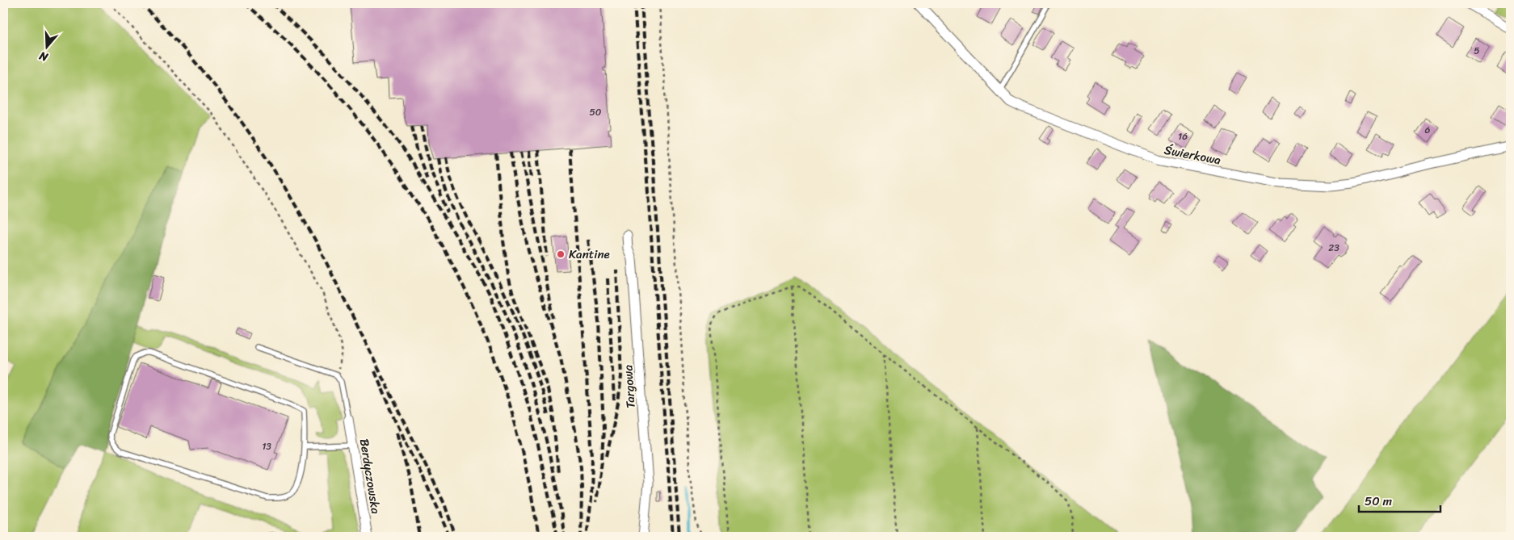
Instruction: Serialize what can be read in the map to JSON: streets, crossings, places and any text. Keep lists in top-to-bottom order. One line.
{"streets":{"street":["Świerkowa","Targowa","Berdyczowska"]},"places":["Kantine"],"house_numbers":["5","50","6","16","23","13"],"scale_bar":"50 m","north":"bottom"}
